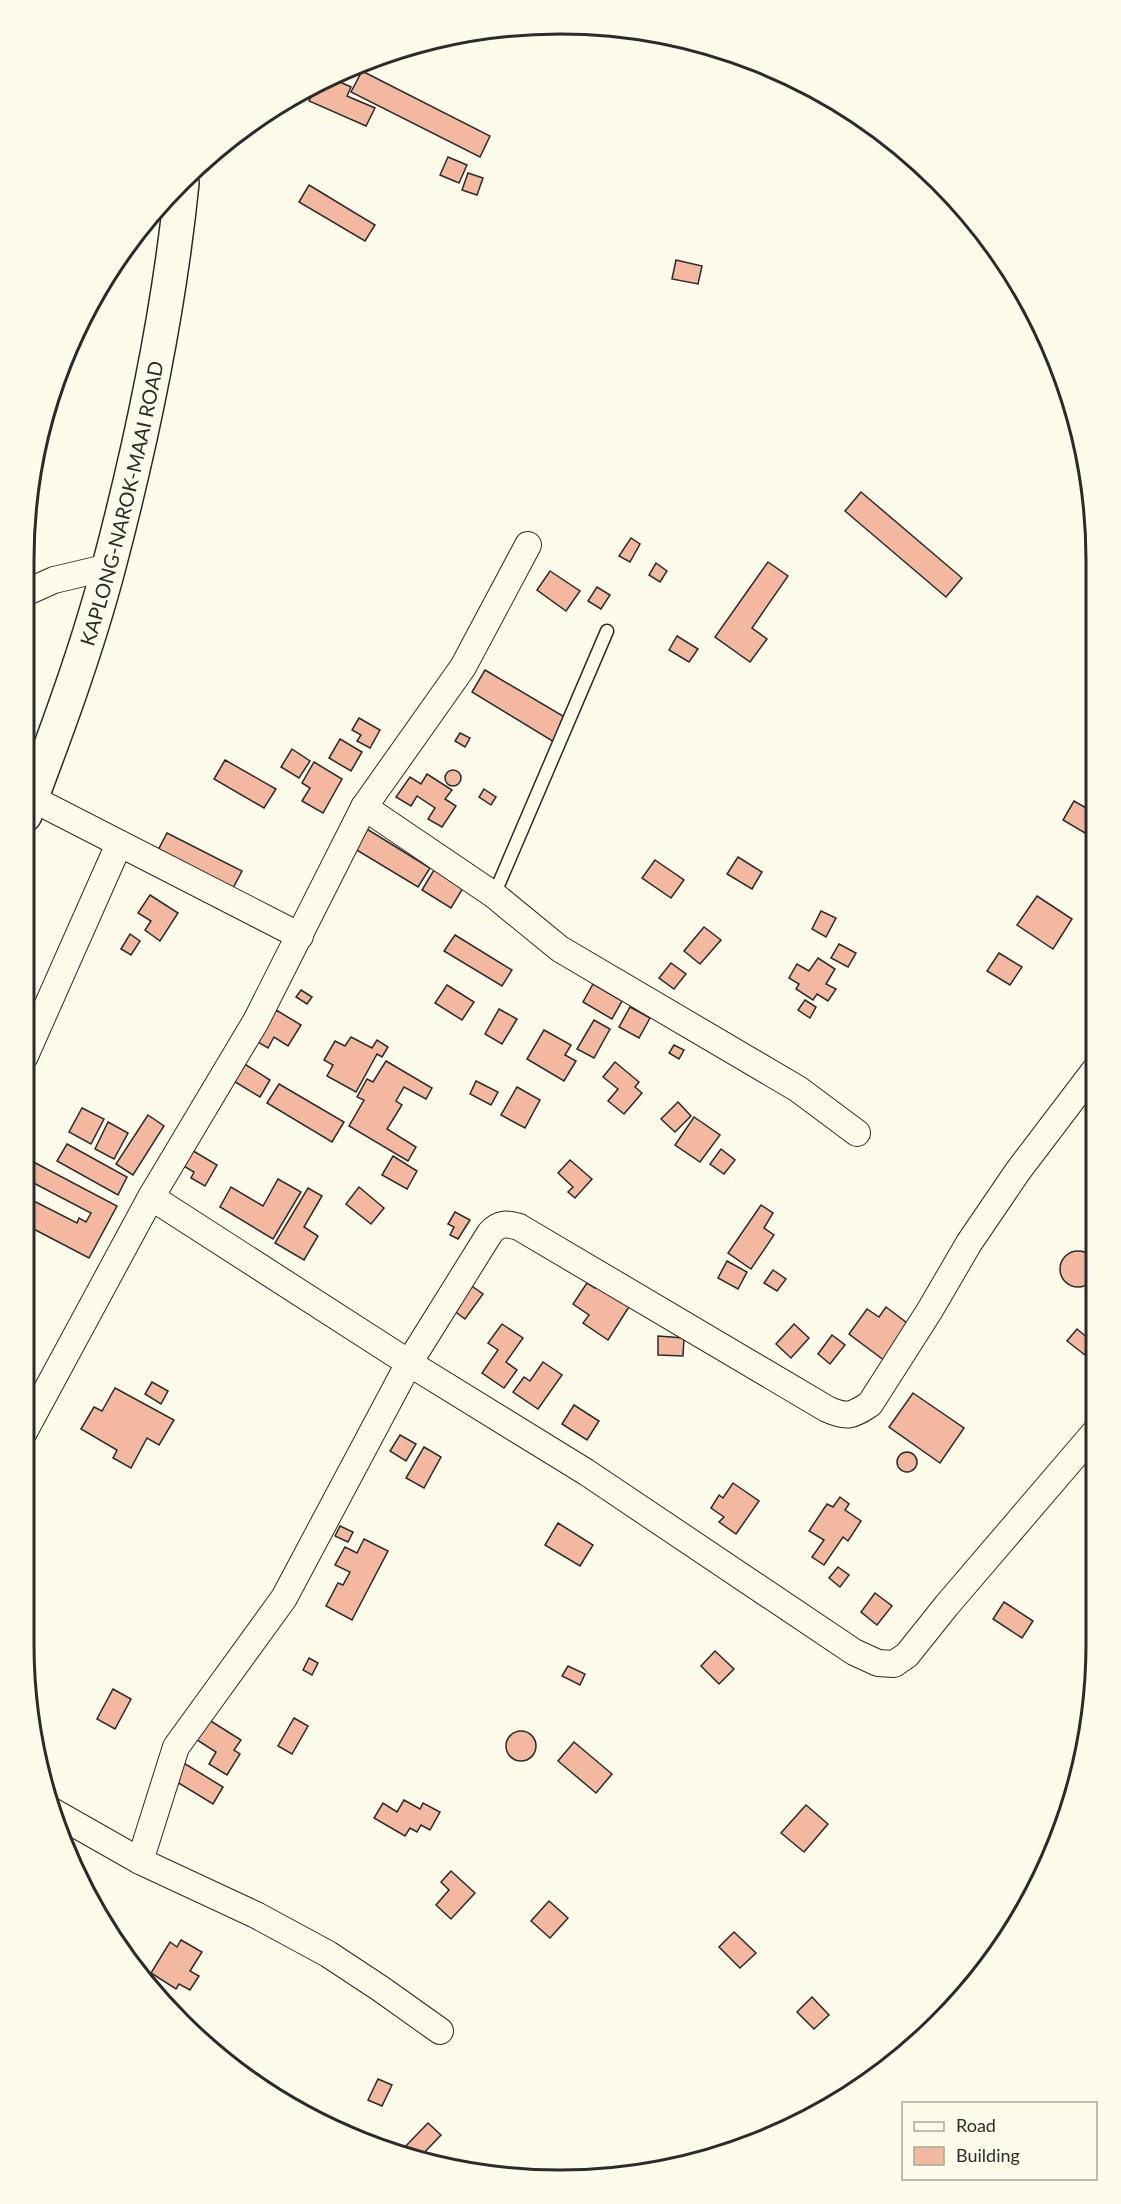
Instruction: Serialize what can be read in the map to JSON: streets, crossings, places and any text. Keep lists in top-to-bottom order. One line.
{"streets":{"highway":["KAPLONG-NAROK-MAAI ROAD"]},"legend":["Road","Building"]}
